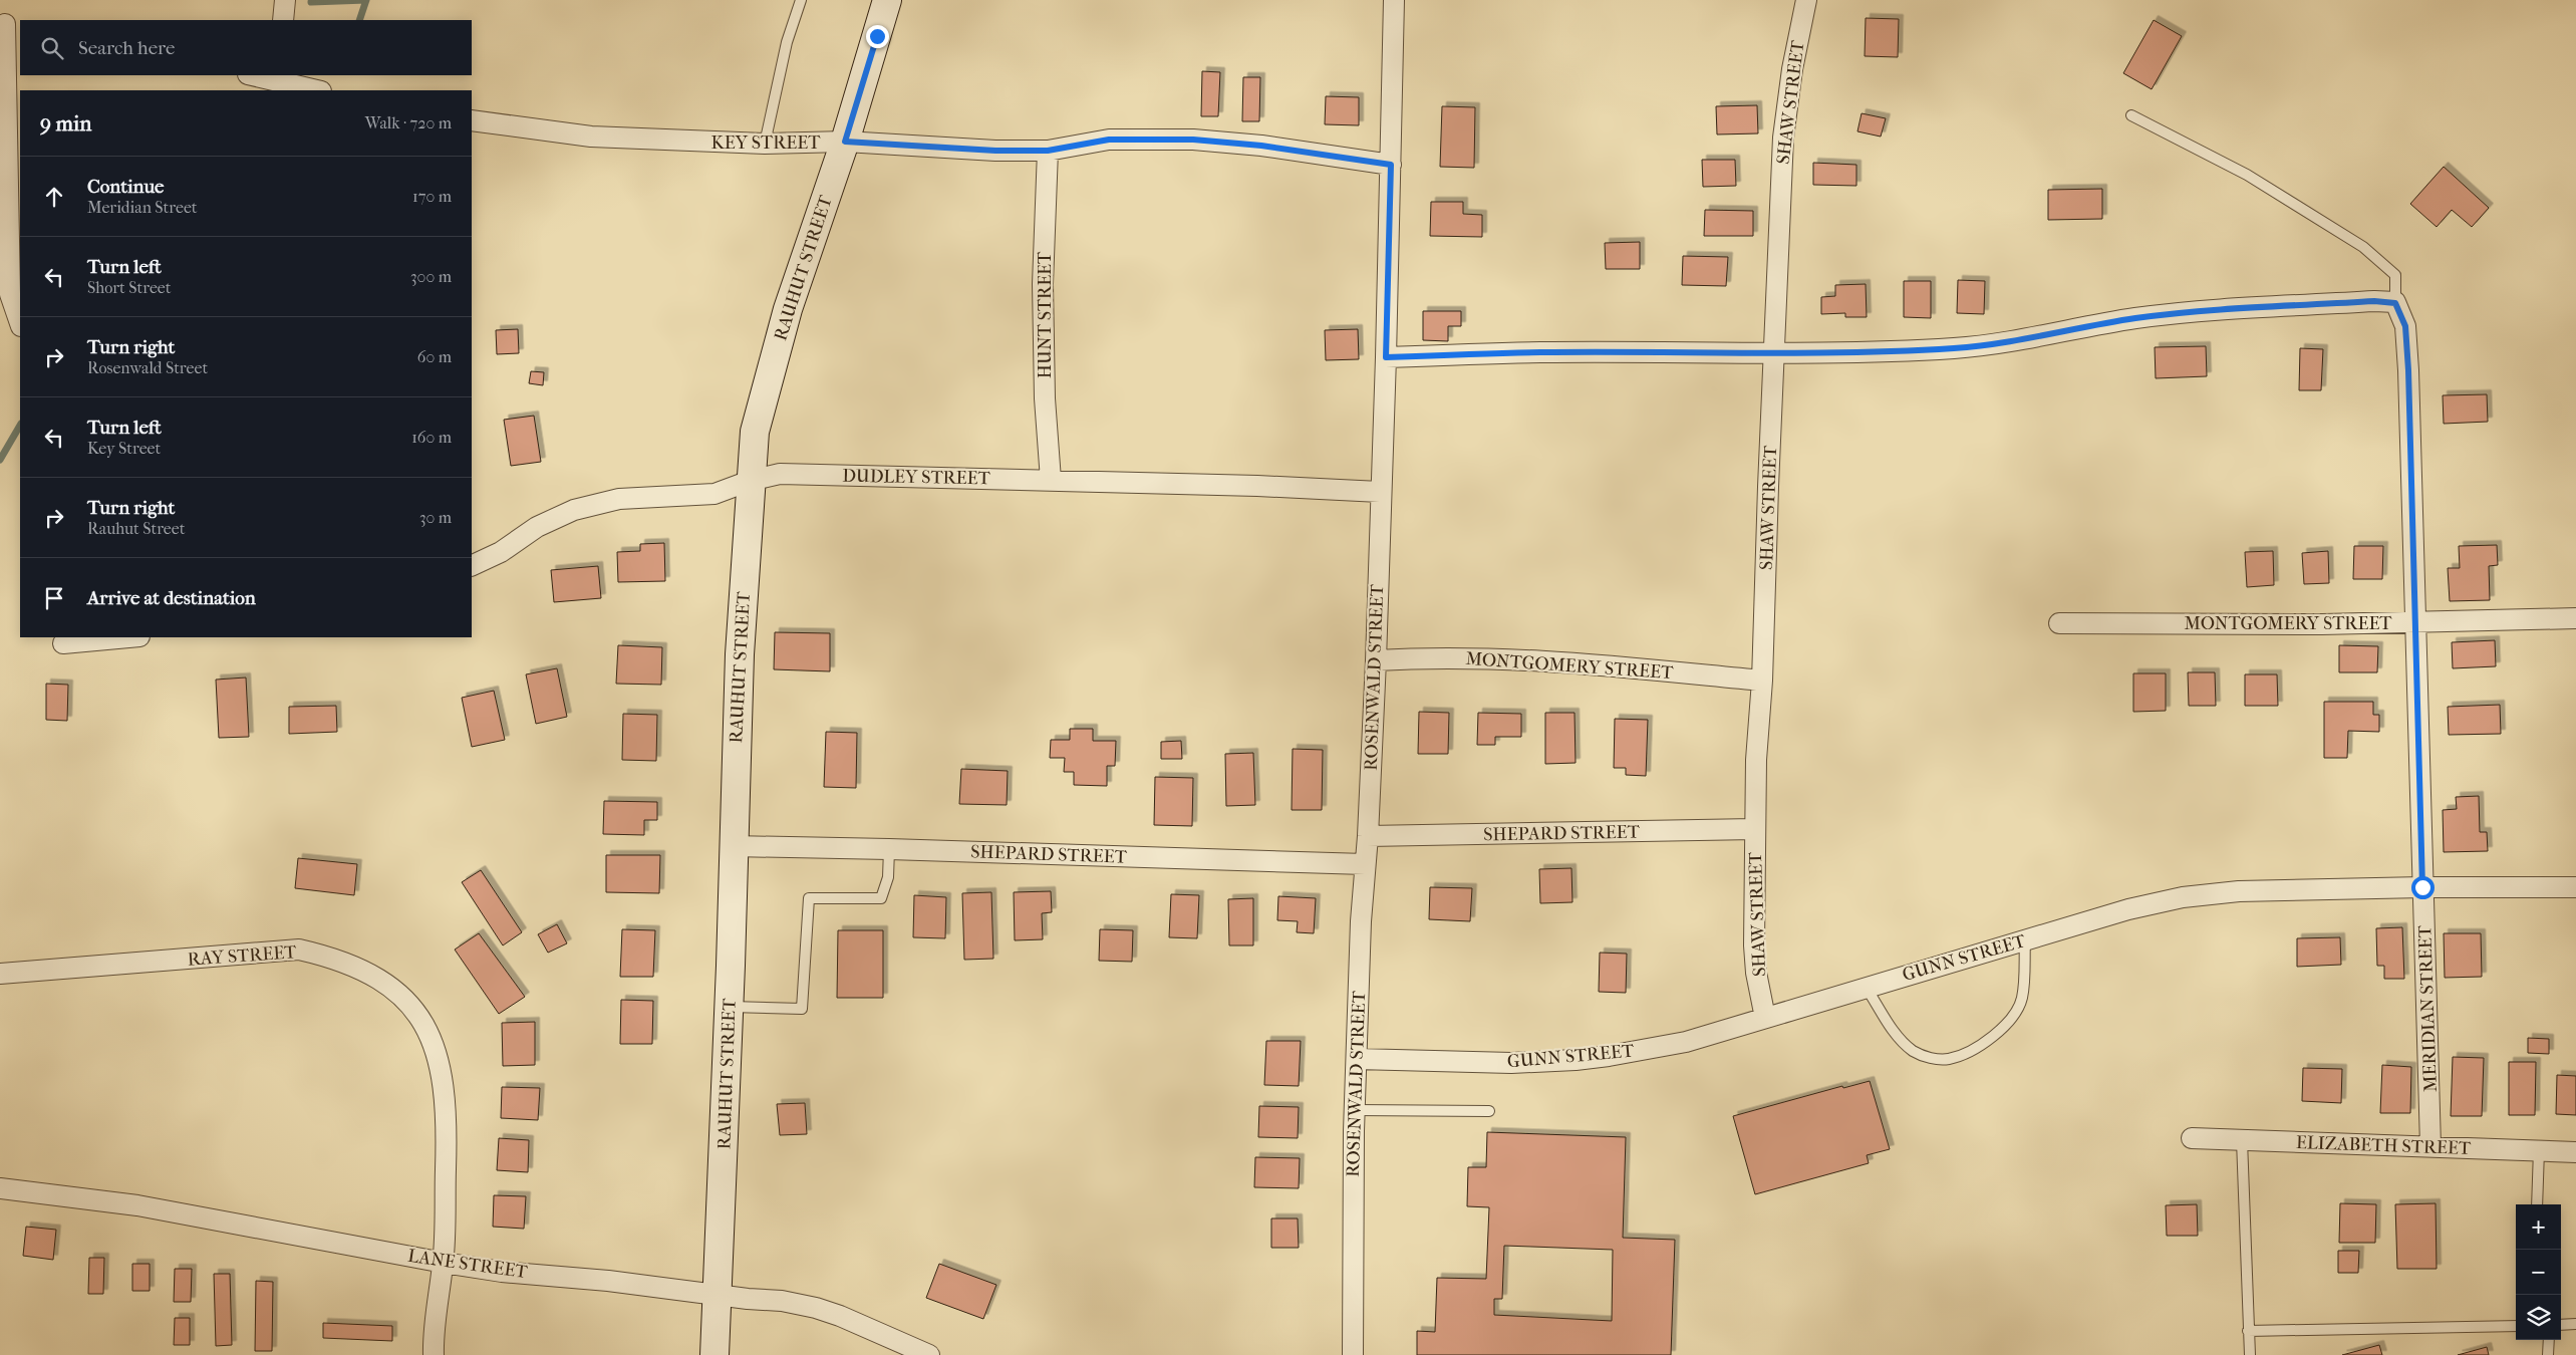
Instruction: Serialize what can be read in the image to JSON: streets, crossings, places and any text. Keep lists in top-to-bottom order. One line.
{"streets":{"main road":["RAUHUT STREET"],"street":["SHAW STREET","KEY STREET","HUNT STREET","DUDLEY STREET","MONTGOMERY STREET","ROSENWALD STREET","SHEPARD STREET","RAY STREET","GUNN STREET","MERIDIAN STREET","ELIZABETH STREET","LANE STREET"]},"crossings":[["SHAW STREET","MONTGOMERY STREET"],["SHAW STREET","SHEPARD STREET"],["SHAW STREET","GUNN STREET"],["KEY STREET","RAUHUT STREET"],["KEY STREET","HUNT STREET"],["KEY STREET","ROSENWALD STREET"],["RAUHUT STREET","DUDLEY STREET"],["RAUHUT STREET","SHEPARD STREET"],["RAUHUT STREET","LANE STREET"],["HUNT STREET","DUDLEY STREET"],["DUDLEY STREET","ROSENWALD STREET"],["MONTGOMERY STREET","ROSENWALD STREET"],["MONTGOMERY STREET","MERIDIAN STREET"],["ROSENWALD STREET","SHEPARD STREET"],["ROSENWALD STREET","GUNN STREET"],["RAY STREET","LANE STREET"],["GUNN STREET","MERIDIAN STREET"],["MERIDIAN STREET","ELIZABETH STREET"]],"page":{"search":"Search here","heading":["9 min","Walk · 720 m"],"list":[["Continue","Meridian Street","170 m"],["Turn left","Short Street","300 m"],["Turn right","Rosenwald Street","60 m"],["Turn left","Key Street","160 m"],["Turn right","Rauhut Street","30 m"],"Arrive at destination"],"map_buttons":["+","−"]}}
